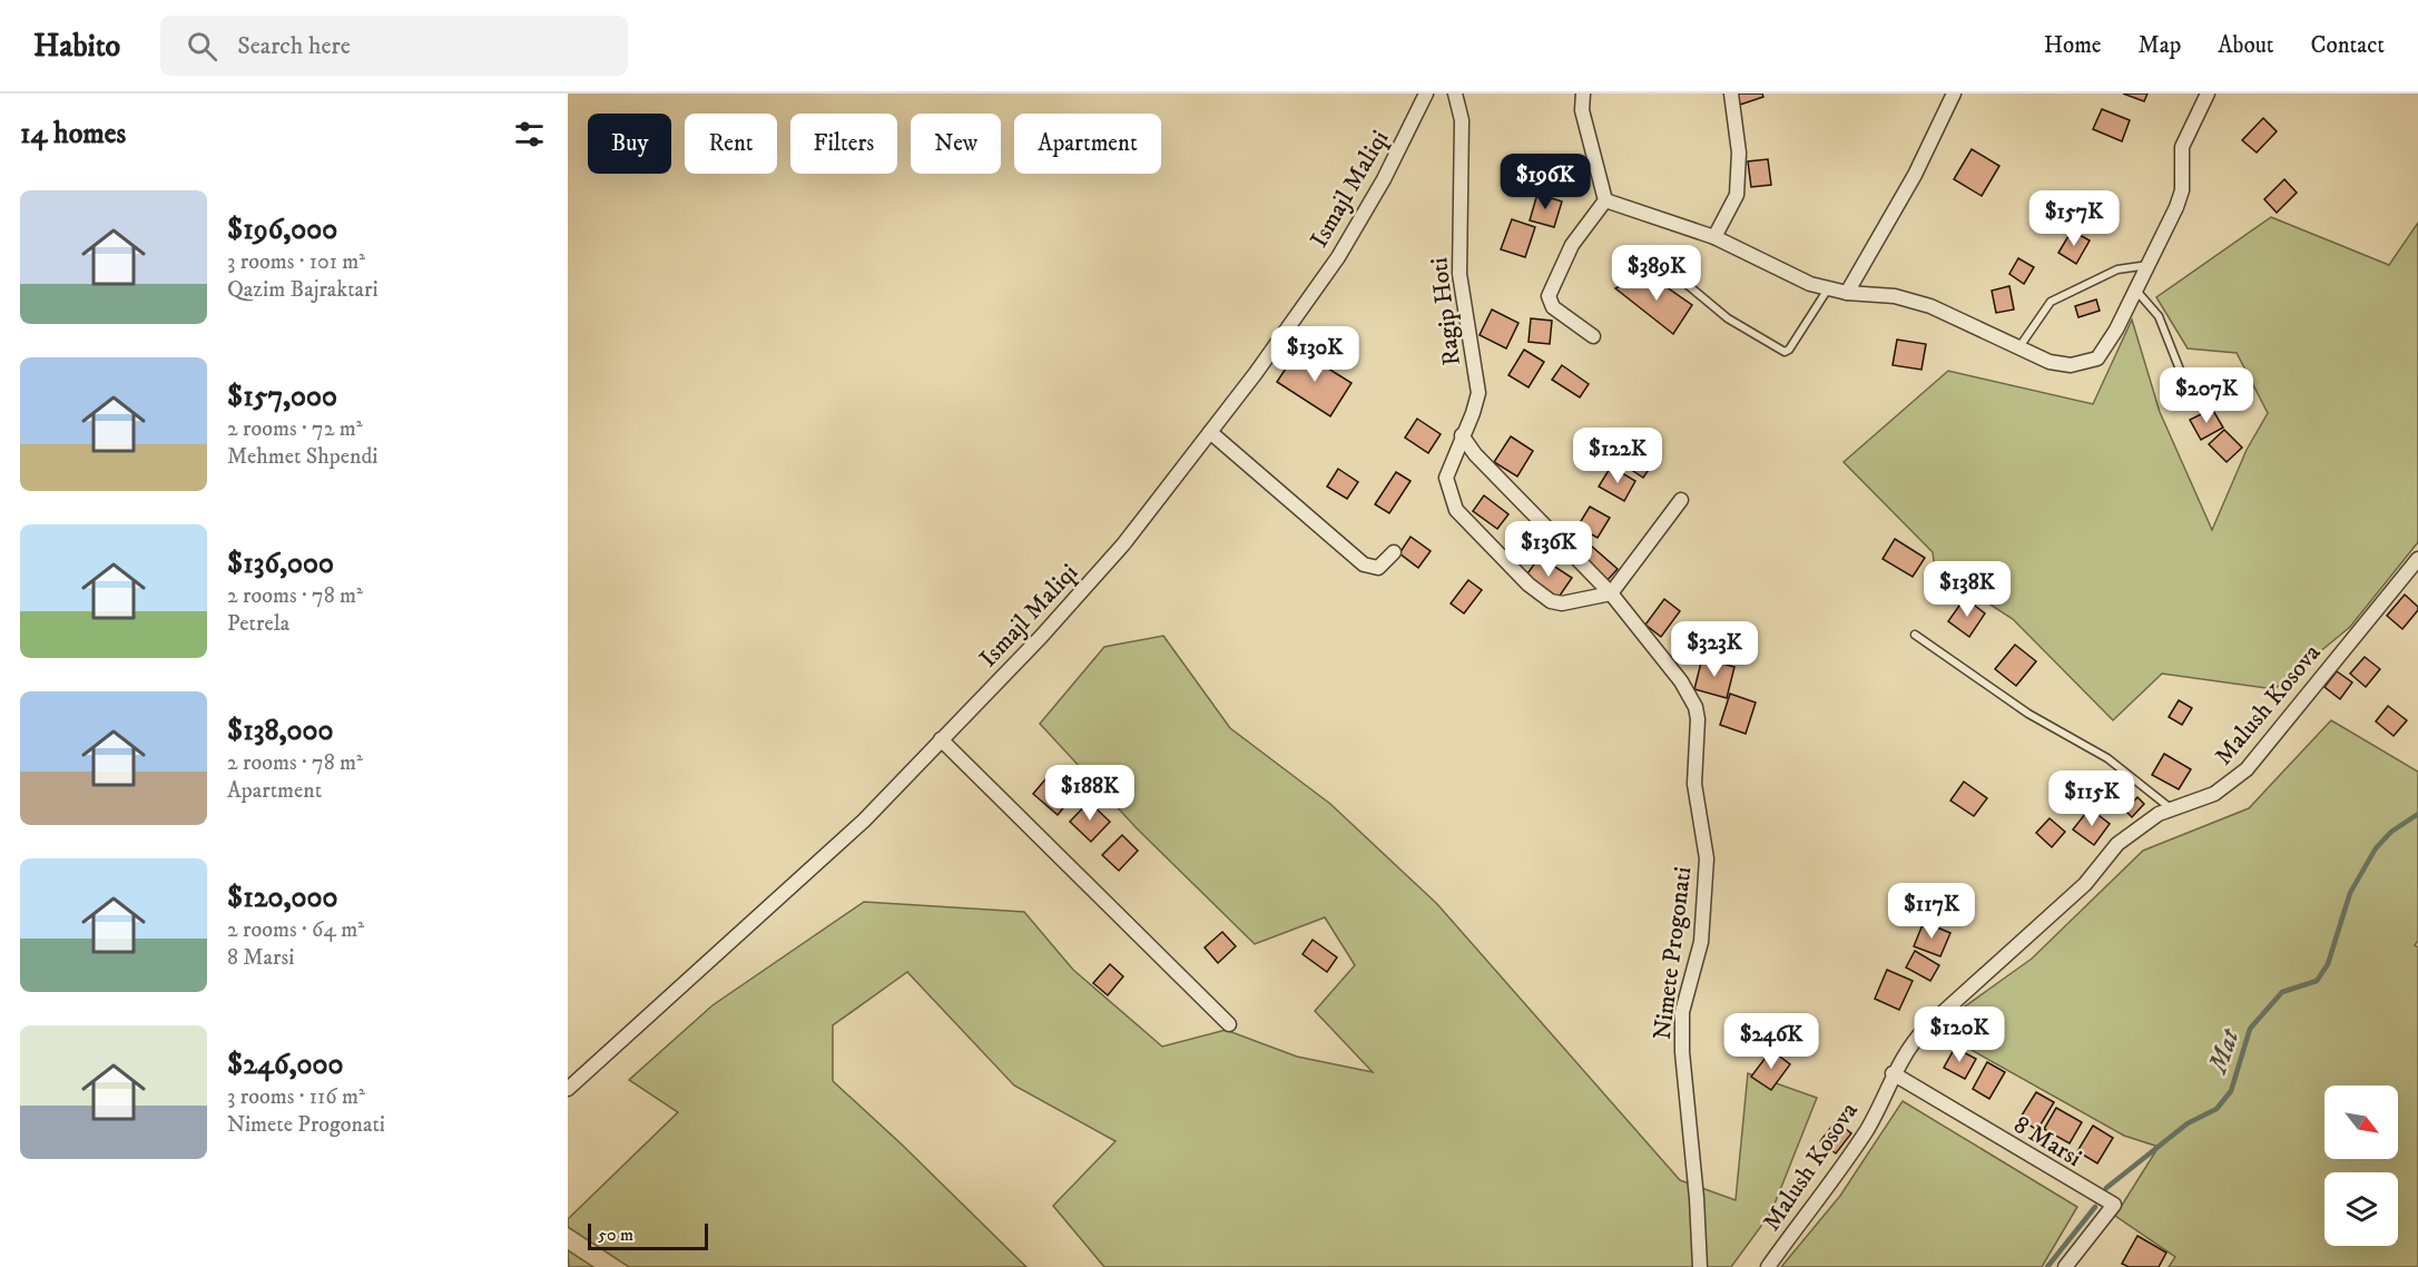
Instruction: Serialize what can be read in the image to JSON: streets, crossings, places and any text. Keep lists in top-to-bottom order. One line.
{"streets":{"street":["Ismajl Maliqi","Ragip Hoti","Malush Kosova","Nimete Progonati","8 Marsi"]},"crossings":[["Ragip Hoti","Nimete Progonati"],["Malush Kosova","8 Marsi"]],"water":["Mat"],"scale_bar":"50 m","north":"bottom right","page":{"header":"Habito","search":"Search here","nav":["Home","Map","About","Contact"],"heading":"14 homes","chip":["Buy","Rent","Filters","New","Apartment"],"price":["$196K","$157K","$389K","$130K","$207K","$122K","$136K","$138K","$323K","$188K","$115K","$117K","$120K","$246K"],"list":[{"name":"$196,000","note":"3 rooms · 101 m² · Qazim Bajraktari"},{"name":"$157,000","note":"2 rooms · 72 m² · Mehmet Shpendi"},{"name":"$136,000","note":"2 rooms · 78 m² · Petrela"},{"name":"$138,000","note":"2 rooms · 78 m² · Apartment"},{"name":"$120,000","note":"2 rooms · 64 m² · 8 Marsi"},{"name":"$246,000","note":"3 rooms · 116 m² · Nimete Progonati"}],"scale":"50 m"}}
